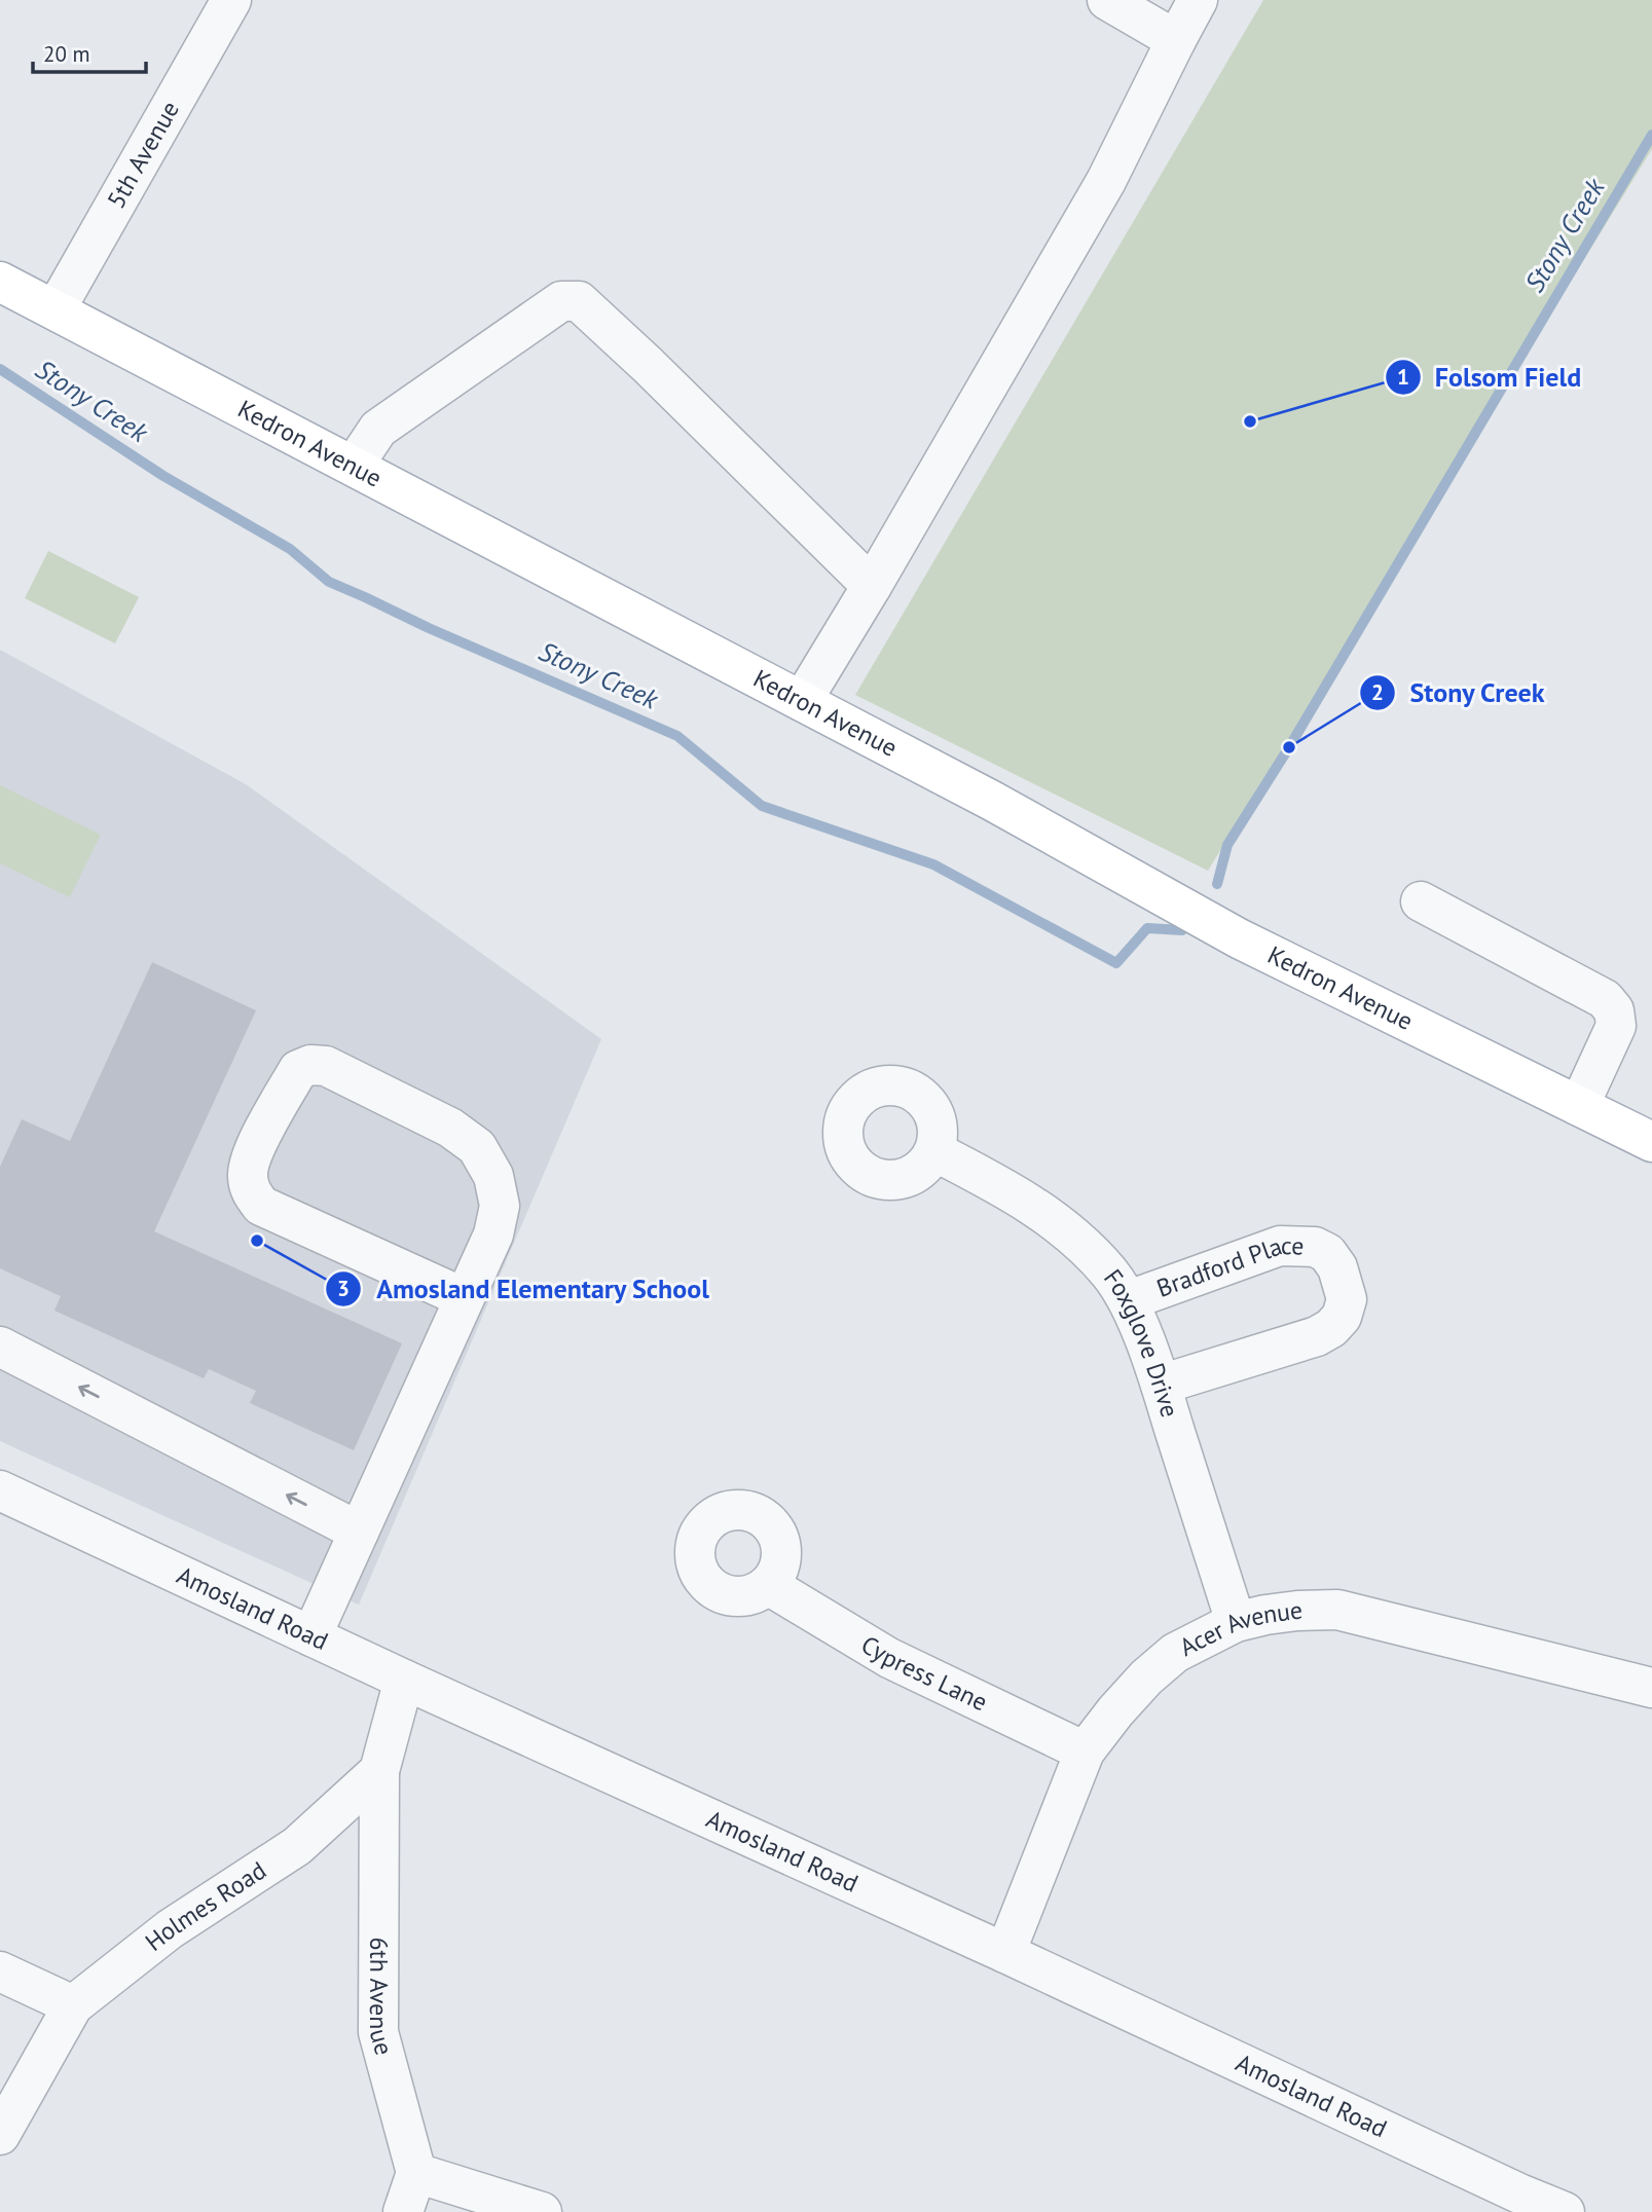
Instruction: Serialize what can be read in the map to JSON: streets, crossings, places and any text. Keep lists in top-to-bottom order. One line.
{"streets":{"main road":["Kedron Avenue"],"street":["5th Avenue","Bradford Place","Foxglove Drive","Amosland Road","Acer Avenue","Cypress Lane","Holmes Road","6th Avenue"]},"crossings":[["5th Avenue","Kedron Avenue"],["Bradford Place","Foxglove Drive"],["Foxglove Drive","Acer Avenue"],["Amosland Road","Acer Avenue"],["Acer Avenue","Cypress Lane"],["Holmes Road","6th Avenue"]],"water":["Stony Creek"],"places":["Folsom Field","Stony Creek","Amosland Elementary School"],"scale_bar":"20 m"}
